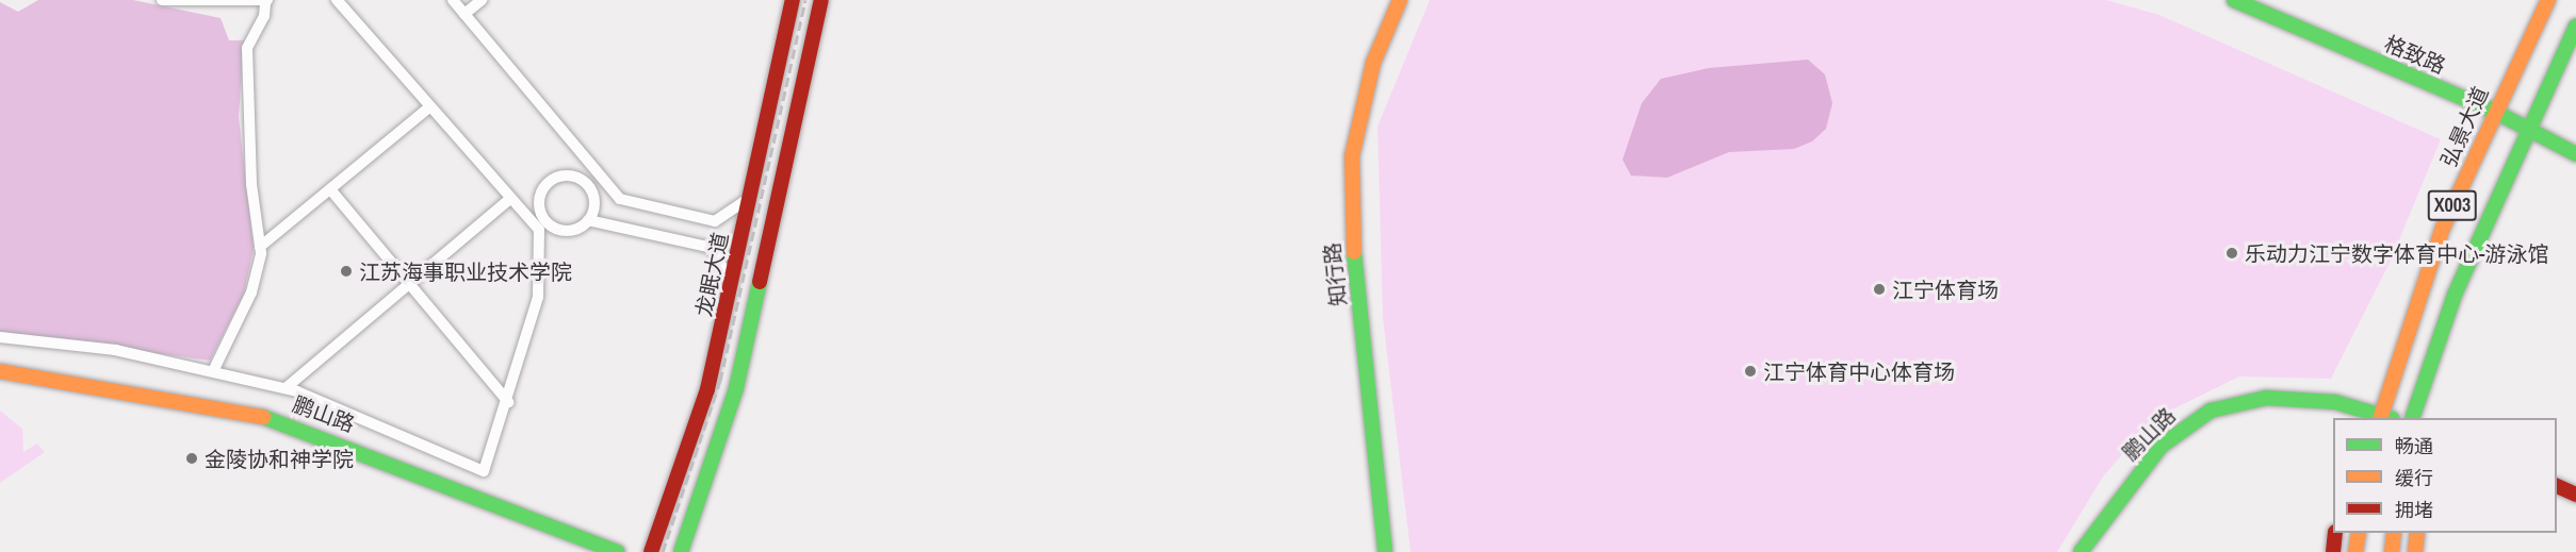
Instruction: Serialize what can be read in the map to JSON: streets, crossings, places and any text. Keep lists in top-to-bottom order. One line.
{"streets":{"main road":["格致路","弘景大道","X003","龙眠大道","知行路","鹏山路"]},"crossings":[["格致路","弘景大道"],["格致路","X003"]],"places":["乐动力江宁数字体育中心-游泳馆","江苏海事职业技术学院","江宁体育场","江宁体育中心体育场","金陵协和神学院"],"legend":["畅通","缓行","拥堵"]}
